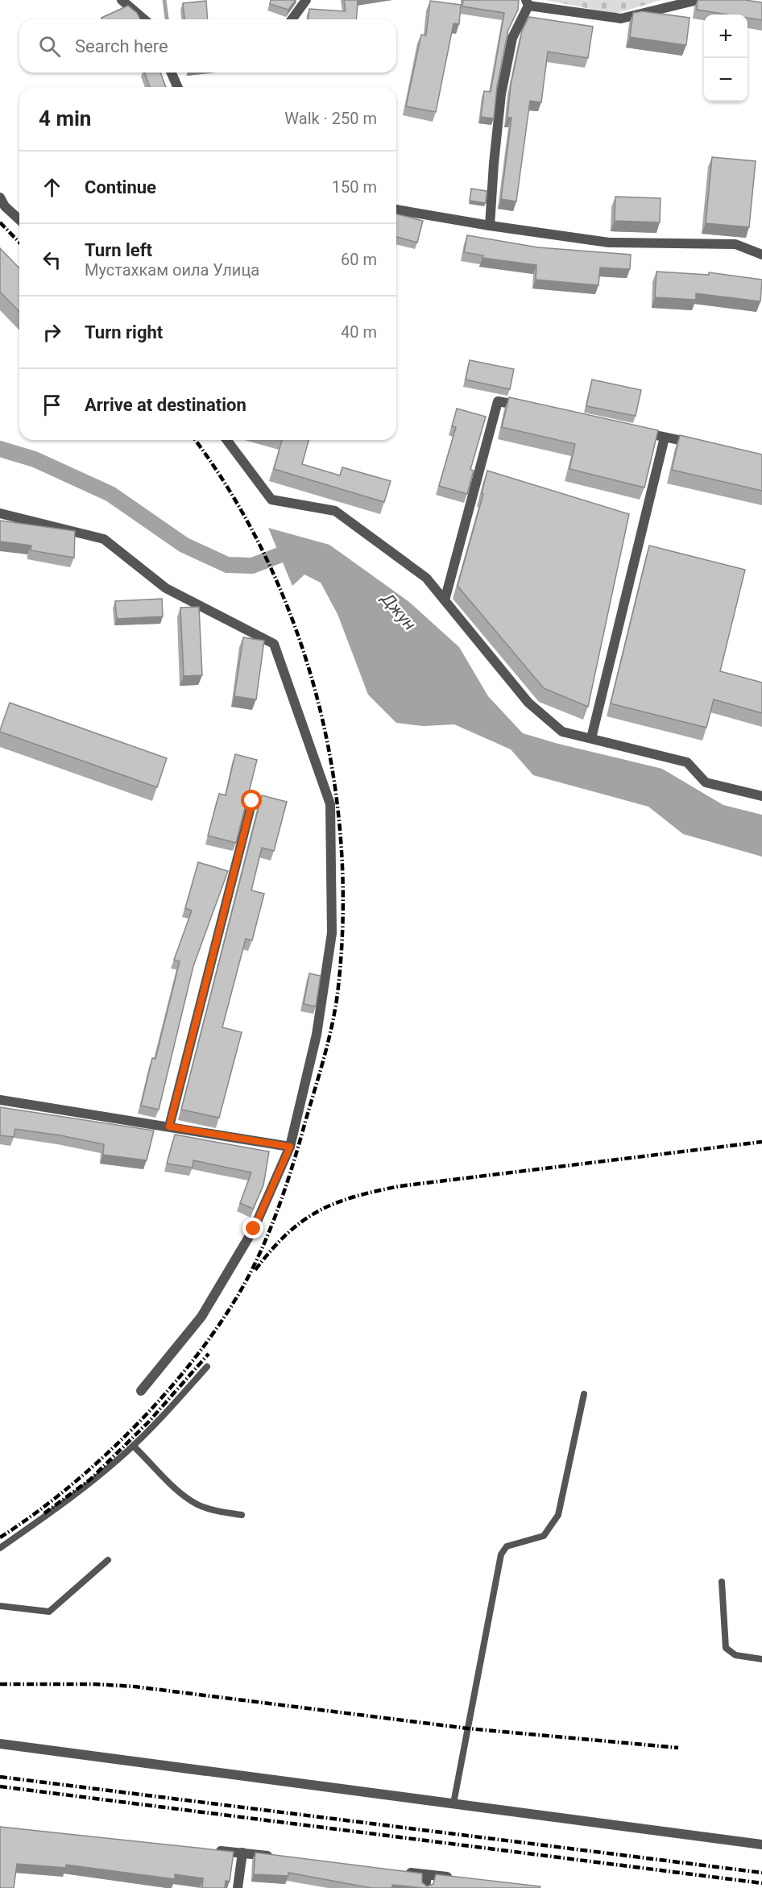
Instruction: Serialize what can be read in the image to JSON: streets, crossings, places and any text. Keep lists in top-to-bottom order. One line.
{"water":["Джун"],"page":{"map_buttons":["+","−"],"search":"Search here","heading":["4 min","Walk · 250 m"],"list":[["Continue","150 m"],["Turn left","Мустахкам оила Улица","60 m"],["Turn right","40 m"],"Arrive at destination"]}}
